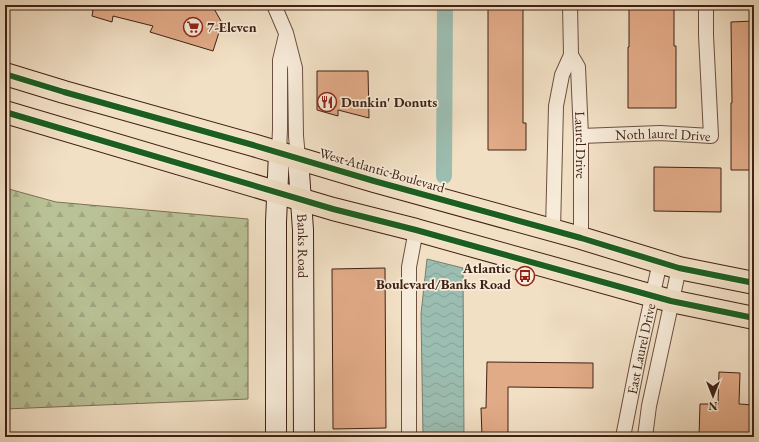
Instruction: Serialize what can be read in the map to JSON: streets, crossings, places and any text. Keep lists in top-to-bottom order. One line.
{"streets":{"main road":["West Atlantic Boulevard"],"street":["Noth laurel Drive","Laurel Drive","Banks Road","East Laurel Drive"]},"crossings":[["Noth laurel Drive","Laurel Drive"],["Laurel Drive","West Atlantic Boulevard"],["West Atlantic Boulevard","Banks Road"],["West Atlantic Boulevard","East Laurel Drive"]],"places":{"supermarket":["7-Eleven"],"restaurant":["Dunkin' Donuts"],"bus stop":["Atlantic Boulevard/Banks Road"]},"north":"bottom"}
